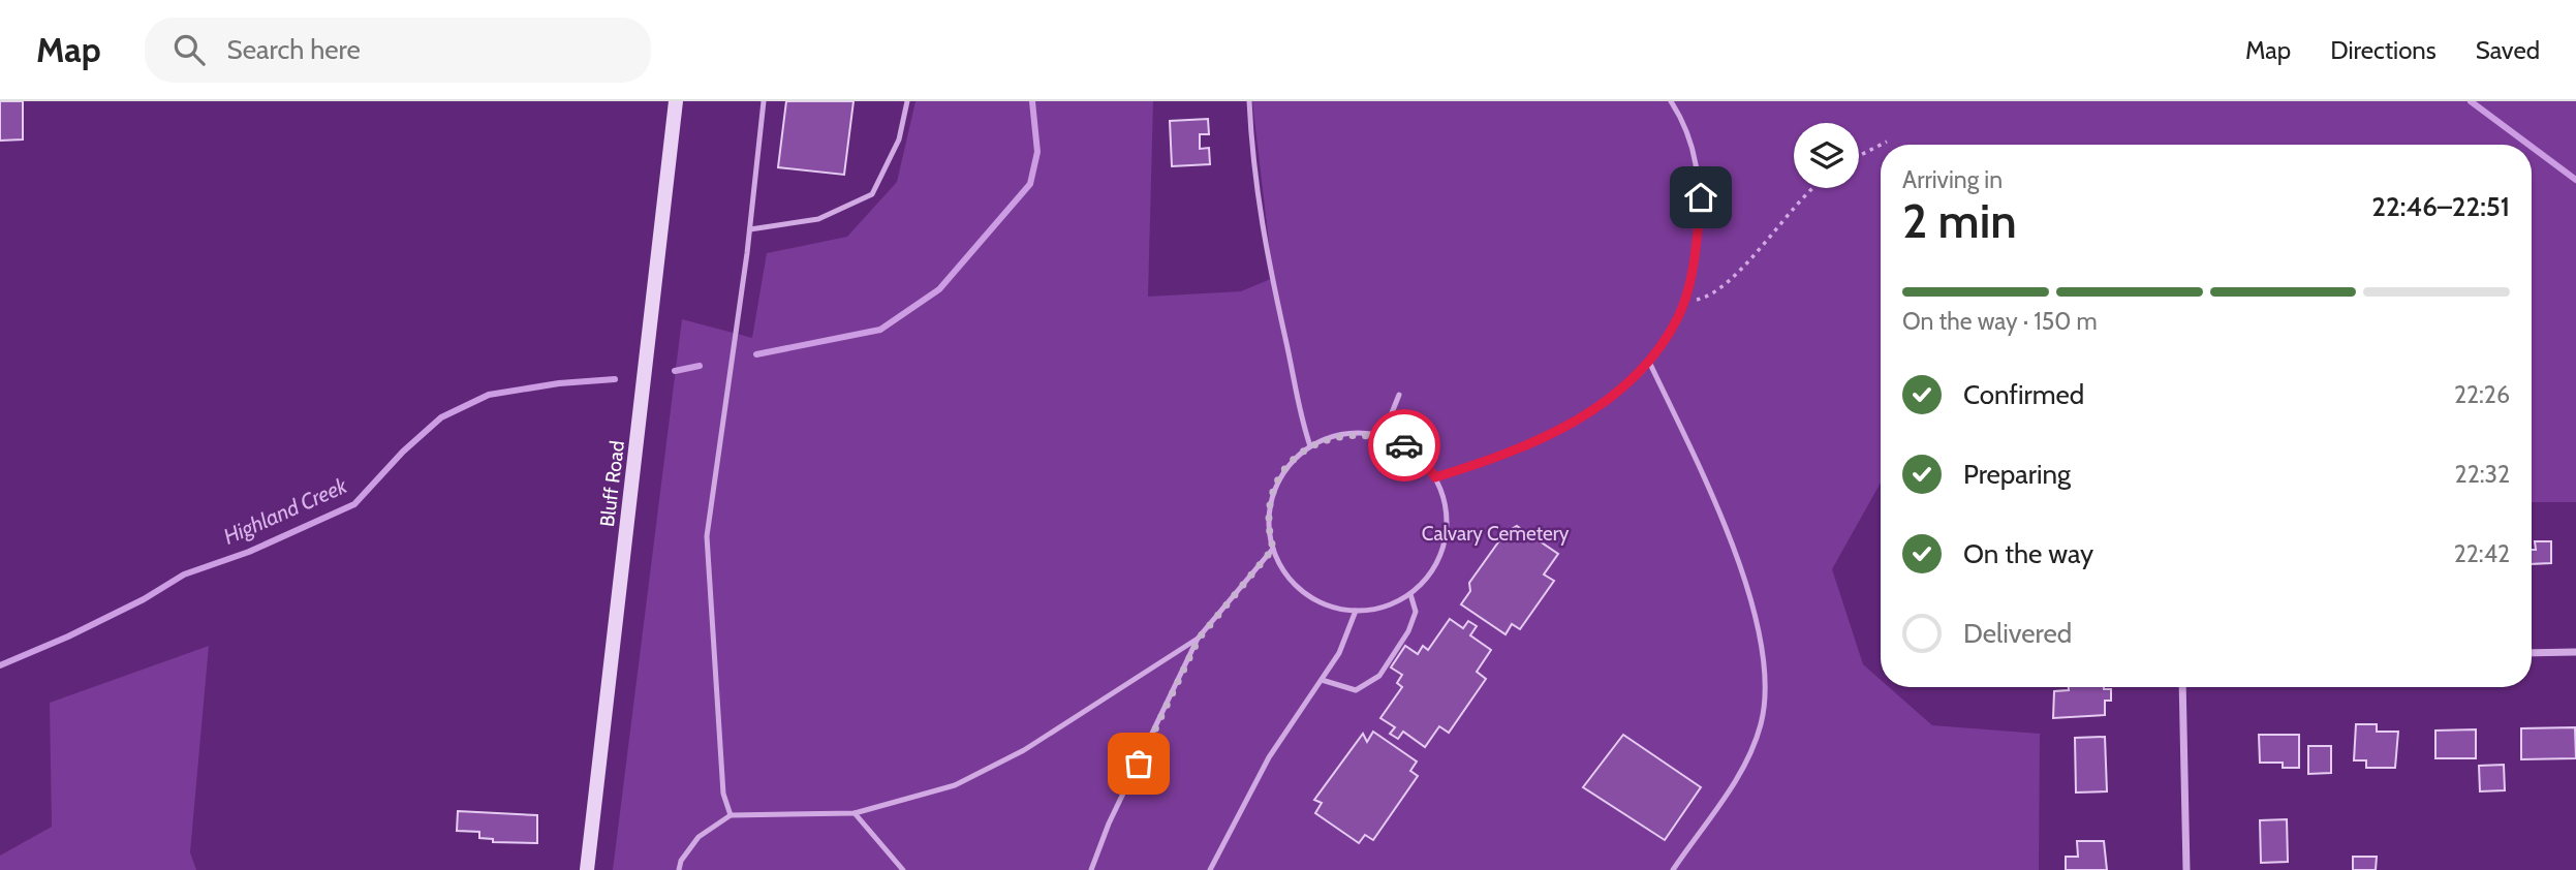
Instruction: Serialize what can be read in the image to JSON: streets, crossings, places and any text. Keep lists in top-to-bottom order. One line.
{"streets":{"main road":["Bluff Road"]},"water":["Highland Creek"],"parks":["Calvary Cemetery"],"page":{"header":"Map","search":"Search here","nav":["Map","Directions","Saved"],"heading":["2 min","Arriving in","22:46–22:51"],"bar":"On the way · 150 m","list":[["Confirmed","22:26"],["Preparing","22:32"],["On the way","22:42"],"Delivered"]}}
